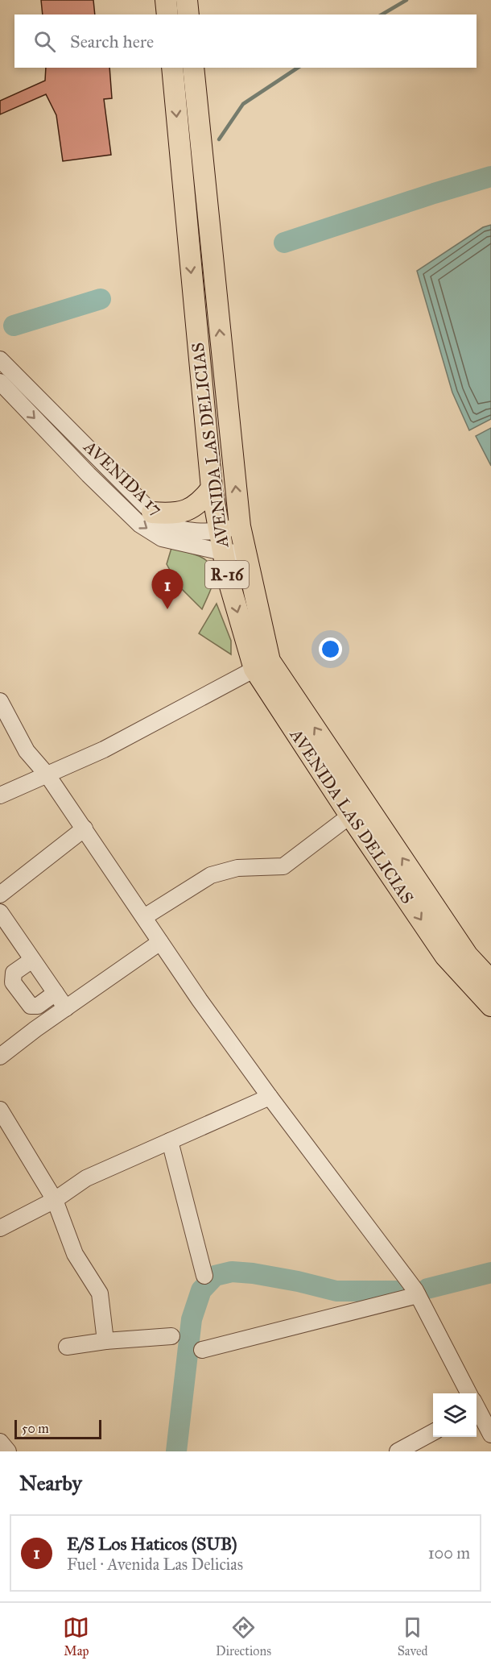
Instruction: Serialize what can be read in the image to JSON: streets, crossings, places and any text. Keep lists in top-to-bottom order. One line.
{"streets":{"main road":["AVENIDA LAS DELICIAS","R-16"],"street":["AVENIDA 17"]},"crossings":[["AVENIDA LAS DELICIAS","AVENIDA 17"]],"scale_bar":"50 m","page":{"search":"Search here","pins":"1","scale":"50 m","heading":"Nearby","list":[{"mark":"1","name":"E/S Los Haticos (SUB)","note":"Fuel · Avenida Las Delicias","value":"100 m"}],"nav":["Map","Directions","Saved"]}}
